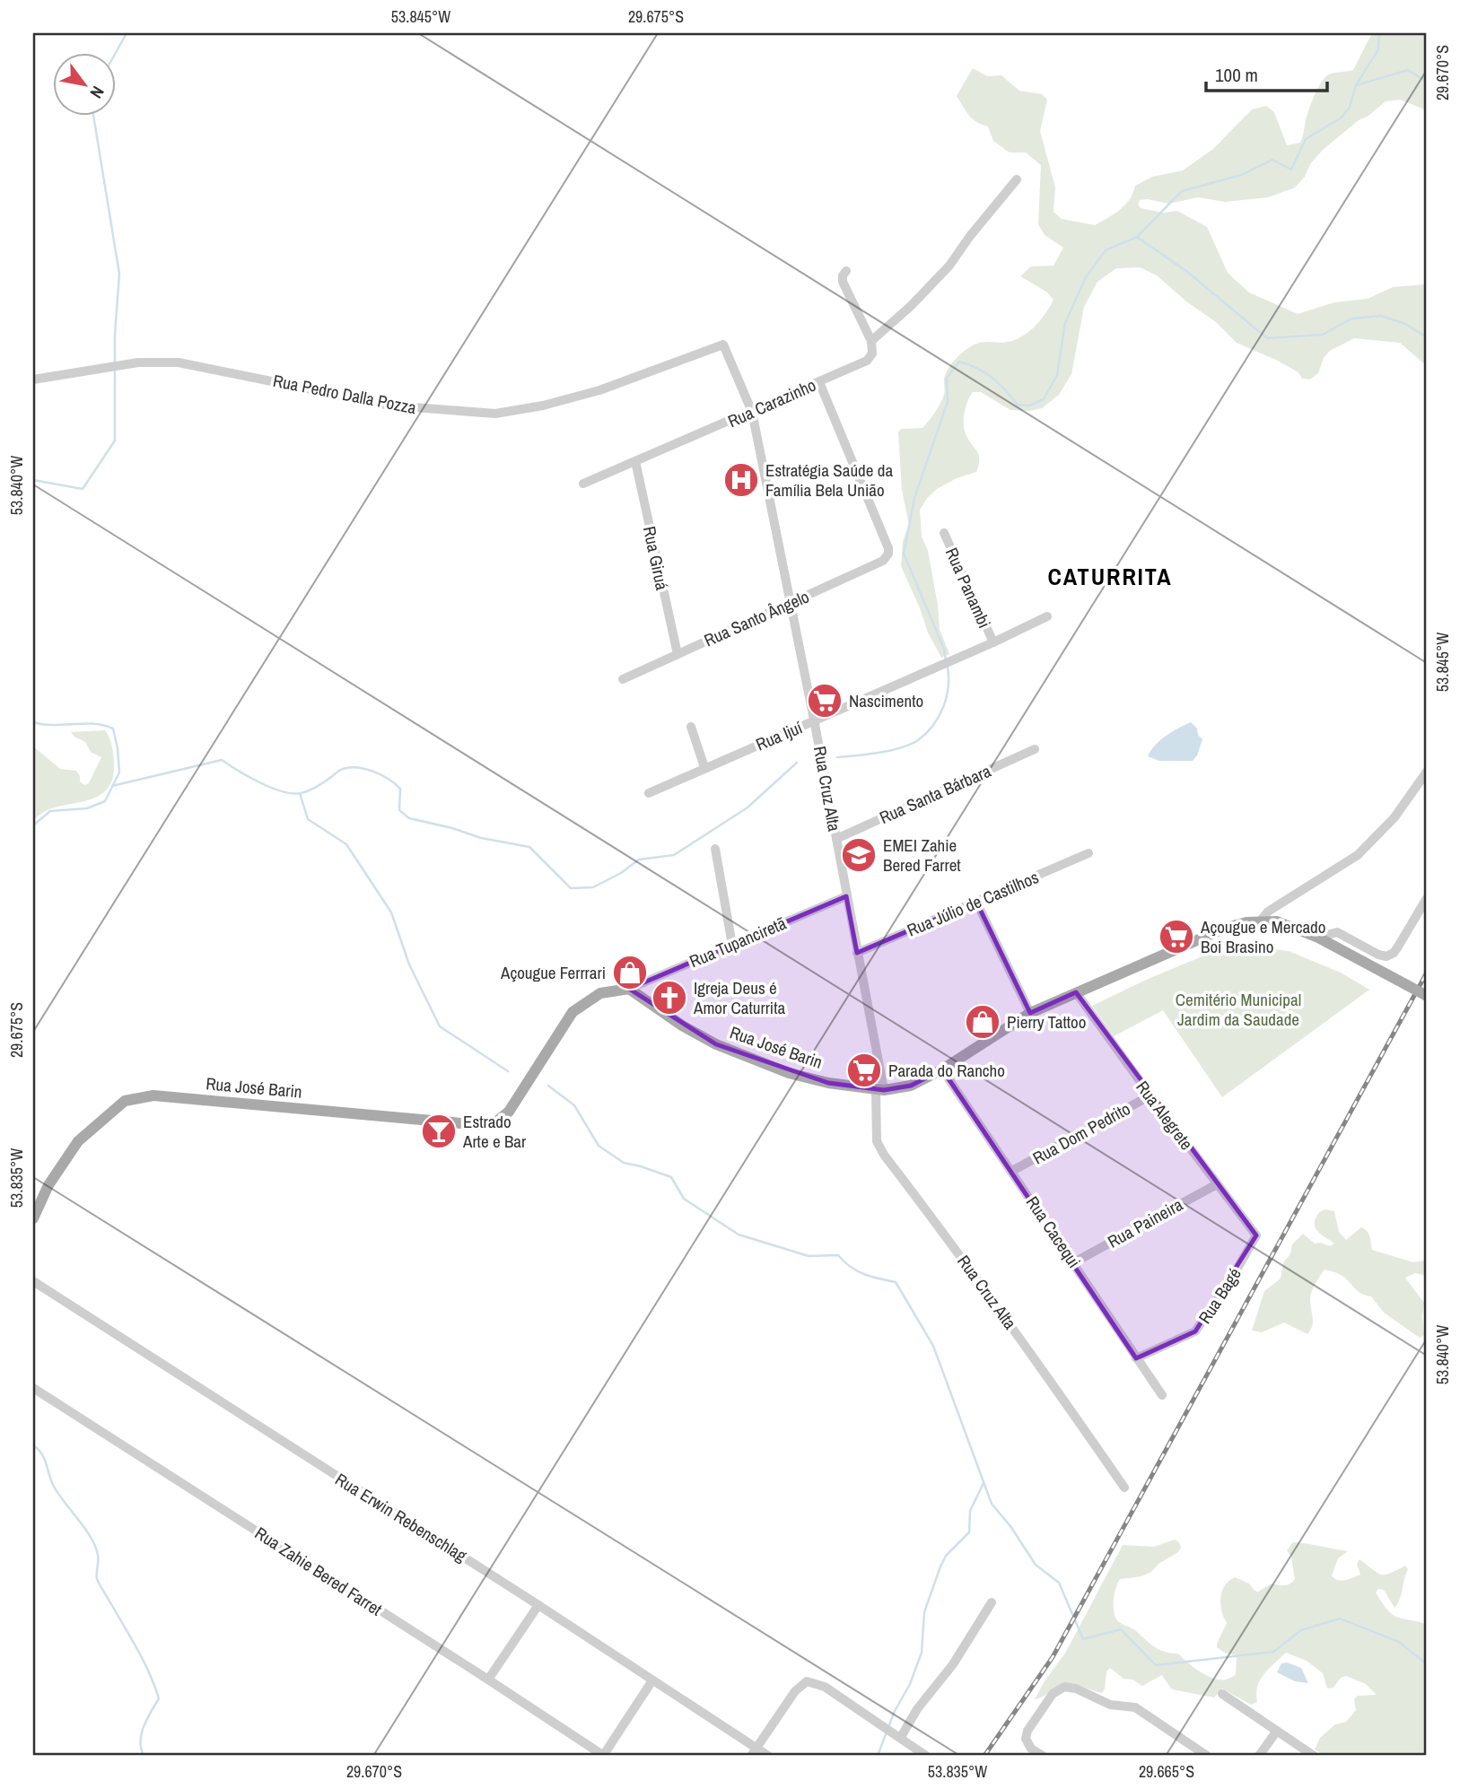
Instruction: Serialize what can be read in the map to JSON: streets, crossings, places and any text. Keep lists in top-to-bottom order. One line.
{"streets":{"main road":["Rua José Barin"],"street":["Rua Pedro Dalla Pozza","Rua Carazinho","Rua Giruá","Rua Panambi","Rua Santo Ângelo","Rua Ijuí","Rua Cruz Alta","Rua Santa Bárbara","Rua Júlio de Castilhos","Rua Tupanciretã","Rua Alegrete","Rua Dom Pedrito","Rua Paineira","Rua Cacequi","Rua Bagé","Rua Erwin Rebenschlag","Rua Zahie Bered Farret"]},"crossings":[["Rua Pedro Dalla Pozza","Rua Cruz Alta"],["Rua Carazinho","Rua Giruá"],["Rua Carazinho","Rua Santo Ângelo"],["Rua Carazinho","Rua Cruz Alta"],["Rua Giruá","Rua Santo Ângelo"],["Rua Panambi","Rua Ijuí"],["Rua Santo Ângelo","Rua Cruz Alta"],["Rua Ijuí","Rua Cruz Alta"],["Rua Cruz Alta","Rua Santa Bárbara"],["Rua Cruz Alta","Rua Júlio de Castilhos"],["Rua Cruz Alta","Rua Tupanciretã"],["Rua Cruz Alta","Rua José Barin"],["Rua Tupanciretã","Rua José Barin"],["Rua José Barin","Rua Alegrete"],["Rua José Barin","Rua Cacequi"],["Rua Alegrete","Rua Dom Pedrito"],["Rua Alegrete","Rua Paineira"],["Rua Alegrete","Rua Bagé"],["Rua Dom Pedrito","Rua Cacequi"],["Rua Paineira","Rua Cacequi"],["Rua Cacequi","Rua Bagé"]],"districts":["CATURRITA"],"parks":["Cemitério Municipal Jardim da Saudade"],"places":{"hospital":["Estratégia Saúde da Família Bela União"],"supermarket":["Nascimento","Açougue e Mercado Boi Brasino","Parada do Rancho"],"school or university":["EMEI Zahie Bered Farret"],"shop":["Açougue Ferrrari","Pierry Tattoo"],"church":["Igreja Deus é Amor Caturrita"],"bar":["Estrado Arte e Bar"]},"scale_bar":"100 m","north":"bottom right","coordinates":["53.845°W","29.675°S","29.670°S","53.840°W","53.835°W","29.665°S"]}
